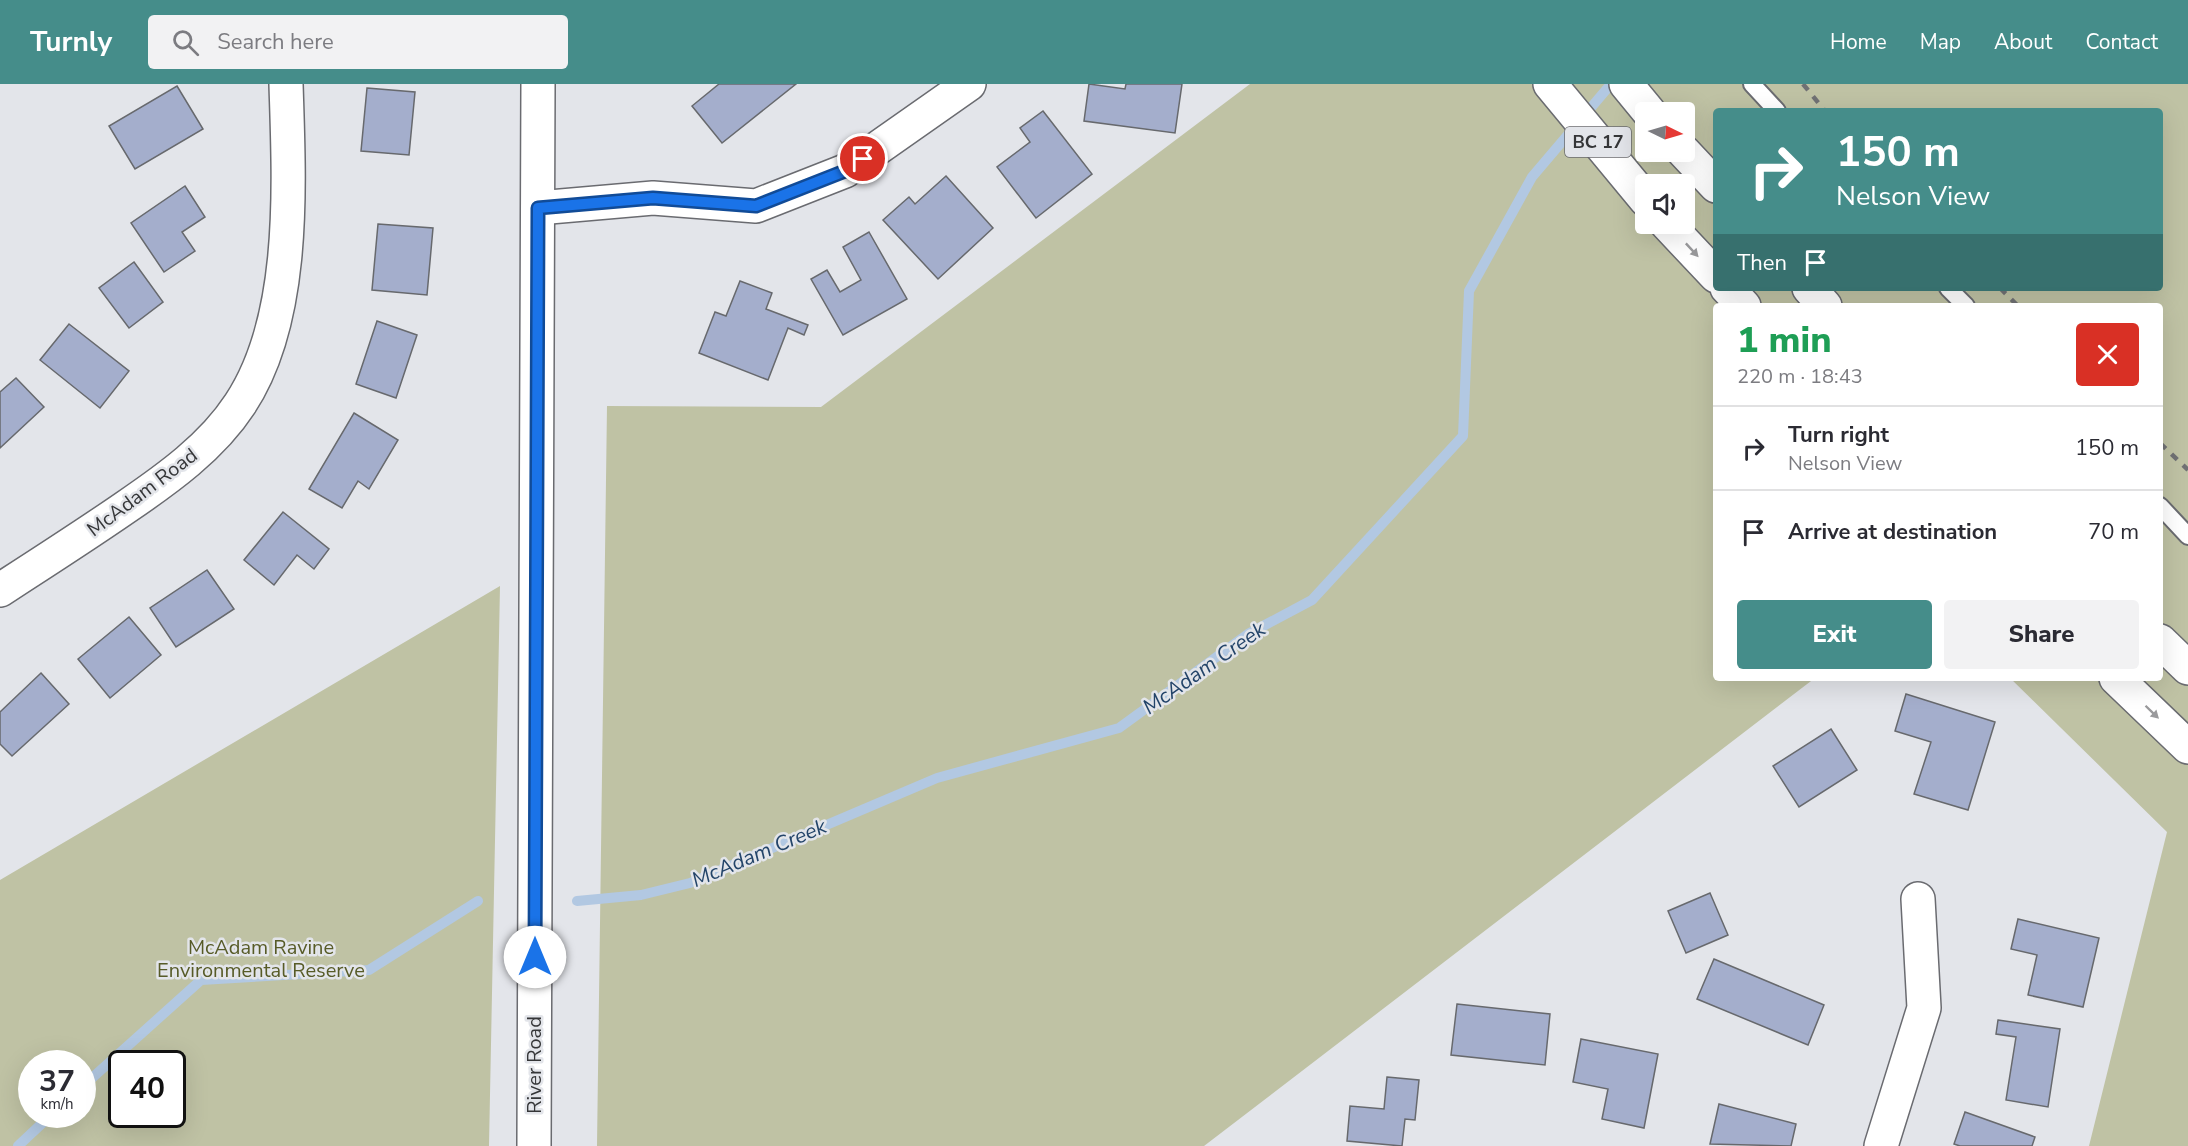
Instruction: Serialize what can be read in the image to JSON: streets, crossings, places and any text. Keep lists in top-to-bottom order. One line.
{"streets":{"main road":["BC 17","McAdam Road","River Road"]},"water":["McAdam Creek"],"parks":["McAdam Ravine Environmental Reserve"],"north":"right","page":{"header":"Turnly","search":"Search here","nav":["Home","Map","About","Contact"],"turn":["150 m","Nelson View"],"then":"Then","heading":["1 min","220 m · 18:43"],"list":[{"name":"Turn right","note":"Nelson View","value":"150 m"},{"name":"Arrive at destination","value":"70 m"}],"buttons":["Exit","Share"],"speed":"37 km/h","limit":"40"}}
